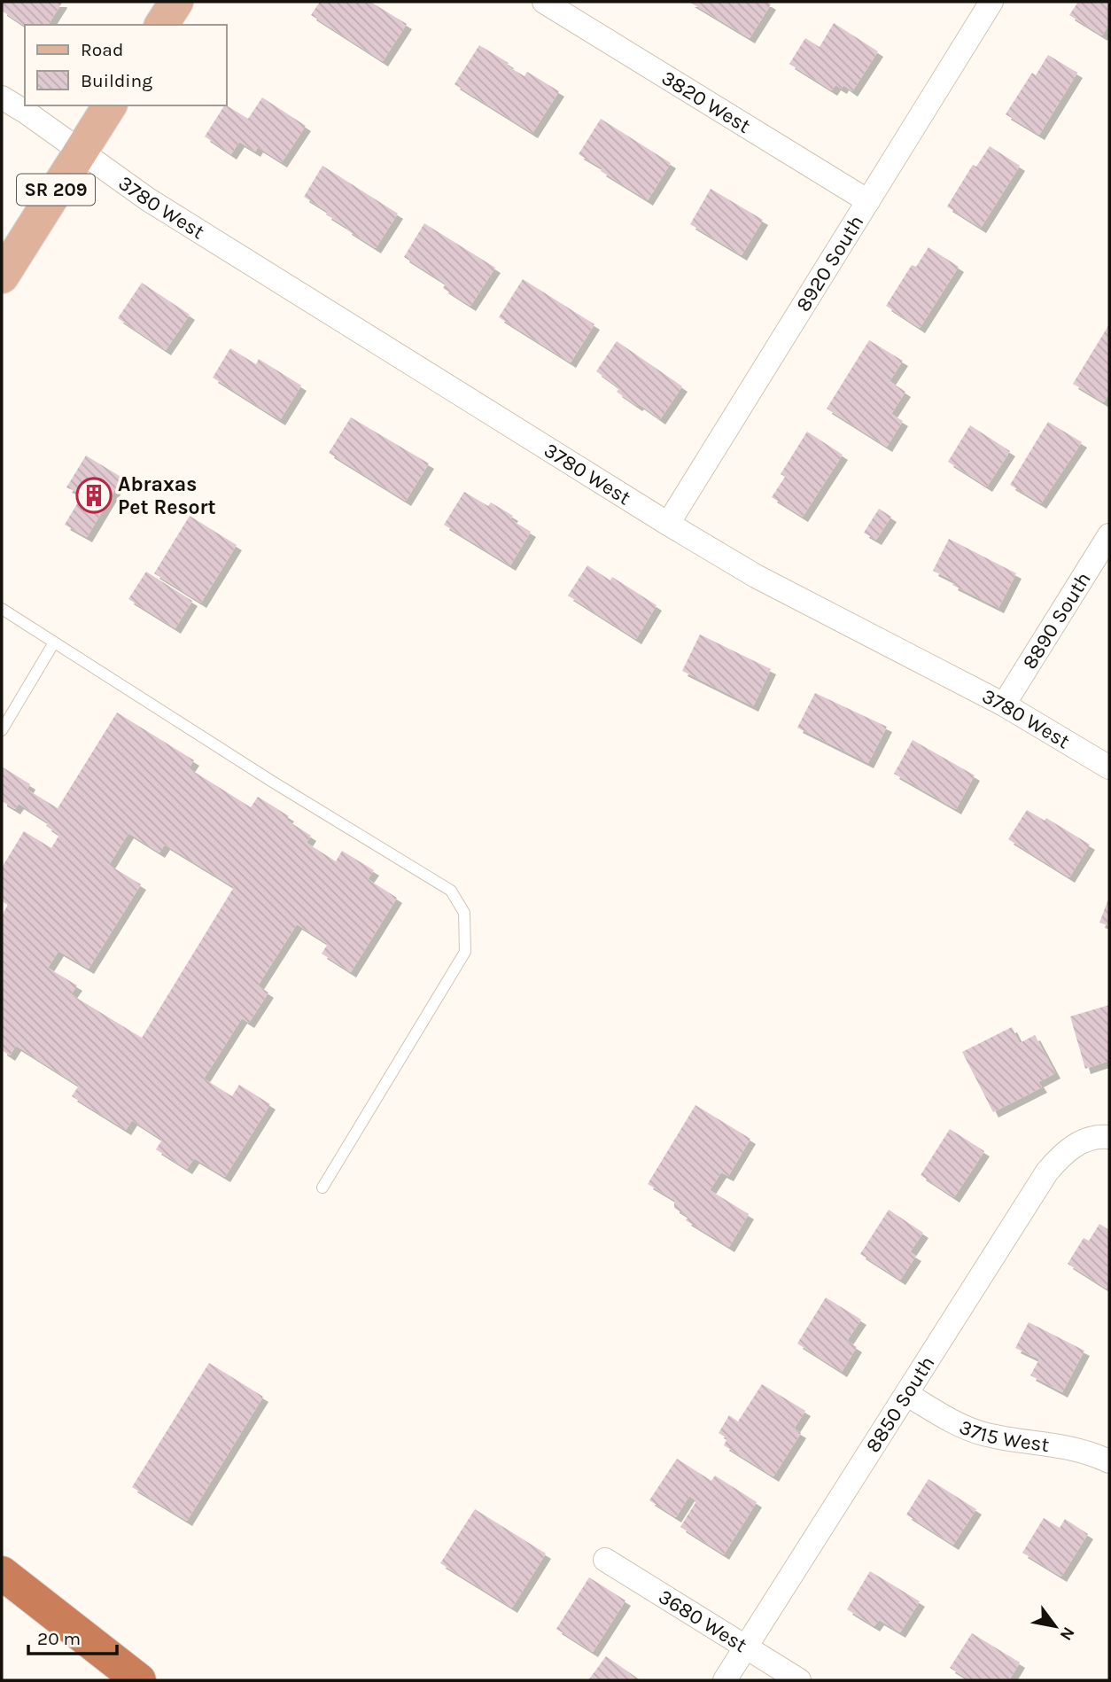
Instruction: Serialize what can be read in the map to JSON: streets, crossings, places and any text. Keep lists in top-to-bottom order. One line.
{"streets":{"main road":["SR 209"],"street":["3820 West","3780 West","8920 South","8890 South","8850 South","3715 West","3680 West"]},"crossings":[["3820 West","8920 South"],["SR 209","3780 West"],["3780 West","8920 South"],["3780 West","8890 South"],["8850 South","3715 West"],["8850 South","3680 West"]],"places":{"building":["Abraxas Pet Resort"]},"legend":["Road","Building"],"scale_bar":"20 m","north":"bottom right"}
